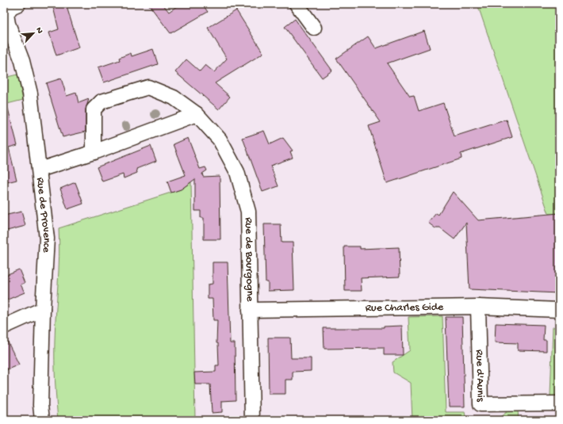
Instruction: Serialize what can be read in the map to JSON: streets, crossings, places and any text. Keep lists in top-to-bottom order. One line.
{"streets":{"street":["Rue de Provence","Rue de Bourgogne","Rue Charles Gide","Rue d'Aunis"]},"crossings":[["Rue de Bourgogne","Rue Charles Gide"],["Rue Charles Gide","Rue d'Aunis"]],"north":"top right"}
